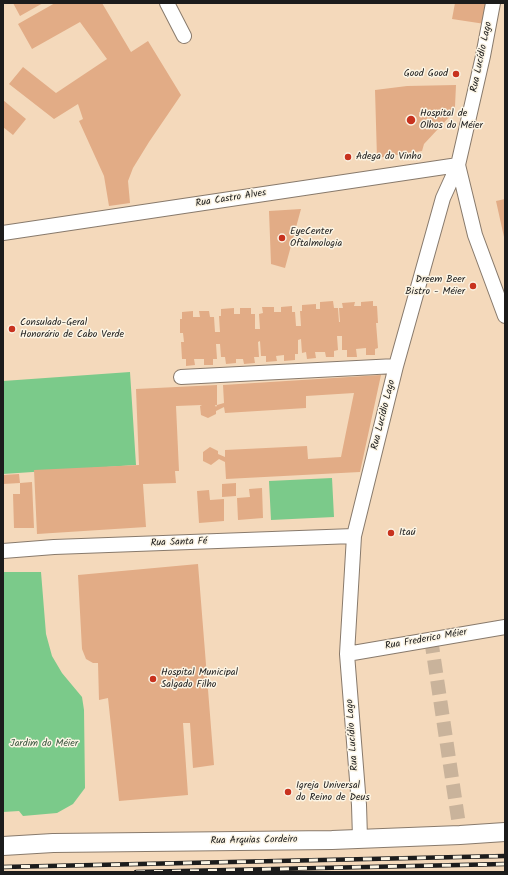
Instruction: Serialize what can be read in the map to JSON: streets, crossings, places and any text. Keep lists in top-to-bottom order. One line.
{"streets":{"main road":["Rua Arquias Cordeiro"],"street":["Rua Lucídio Lago","Rua Castro Alves","Rua Santa Fé","Rua Frederico Méier"]},"crossings":[["Rua Lucídio Lago","Rua Castro Alves"],["Rua Lucídio Lago","Rua Santa Fé"],["Rua Lucídio Lago","Rua Frederico Méier"],["Rua Lucídio Lago","Rua Arquias Cordeiro"]],"parks":["Jardim do Méier"],"places":["Good Good","Hospital de Olhos do Méier","Adega do Vinho","EyeCenter Oftalmologia","Dreem Beer Bistro - Méier","Consulado-Geral Honorário de Cabo Verde","Itaú","Hospital Municipal Salgado Filho","Igreja Universal do Reino de Deus"]}
